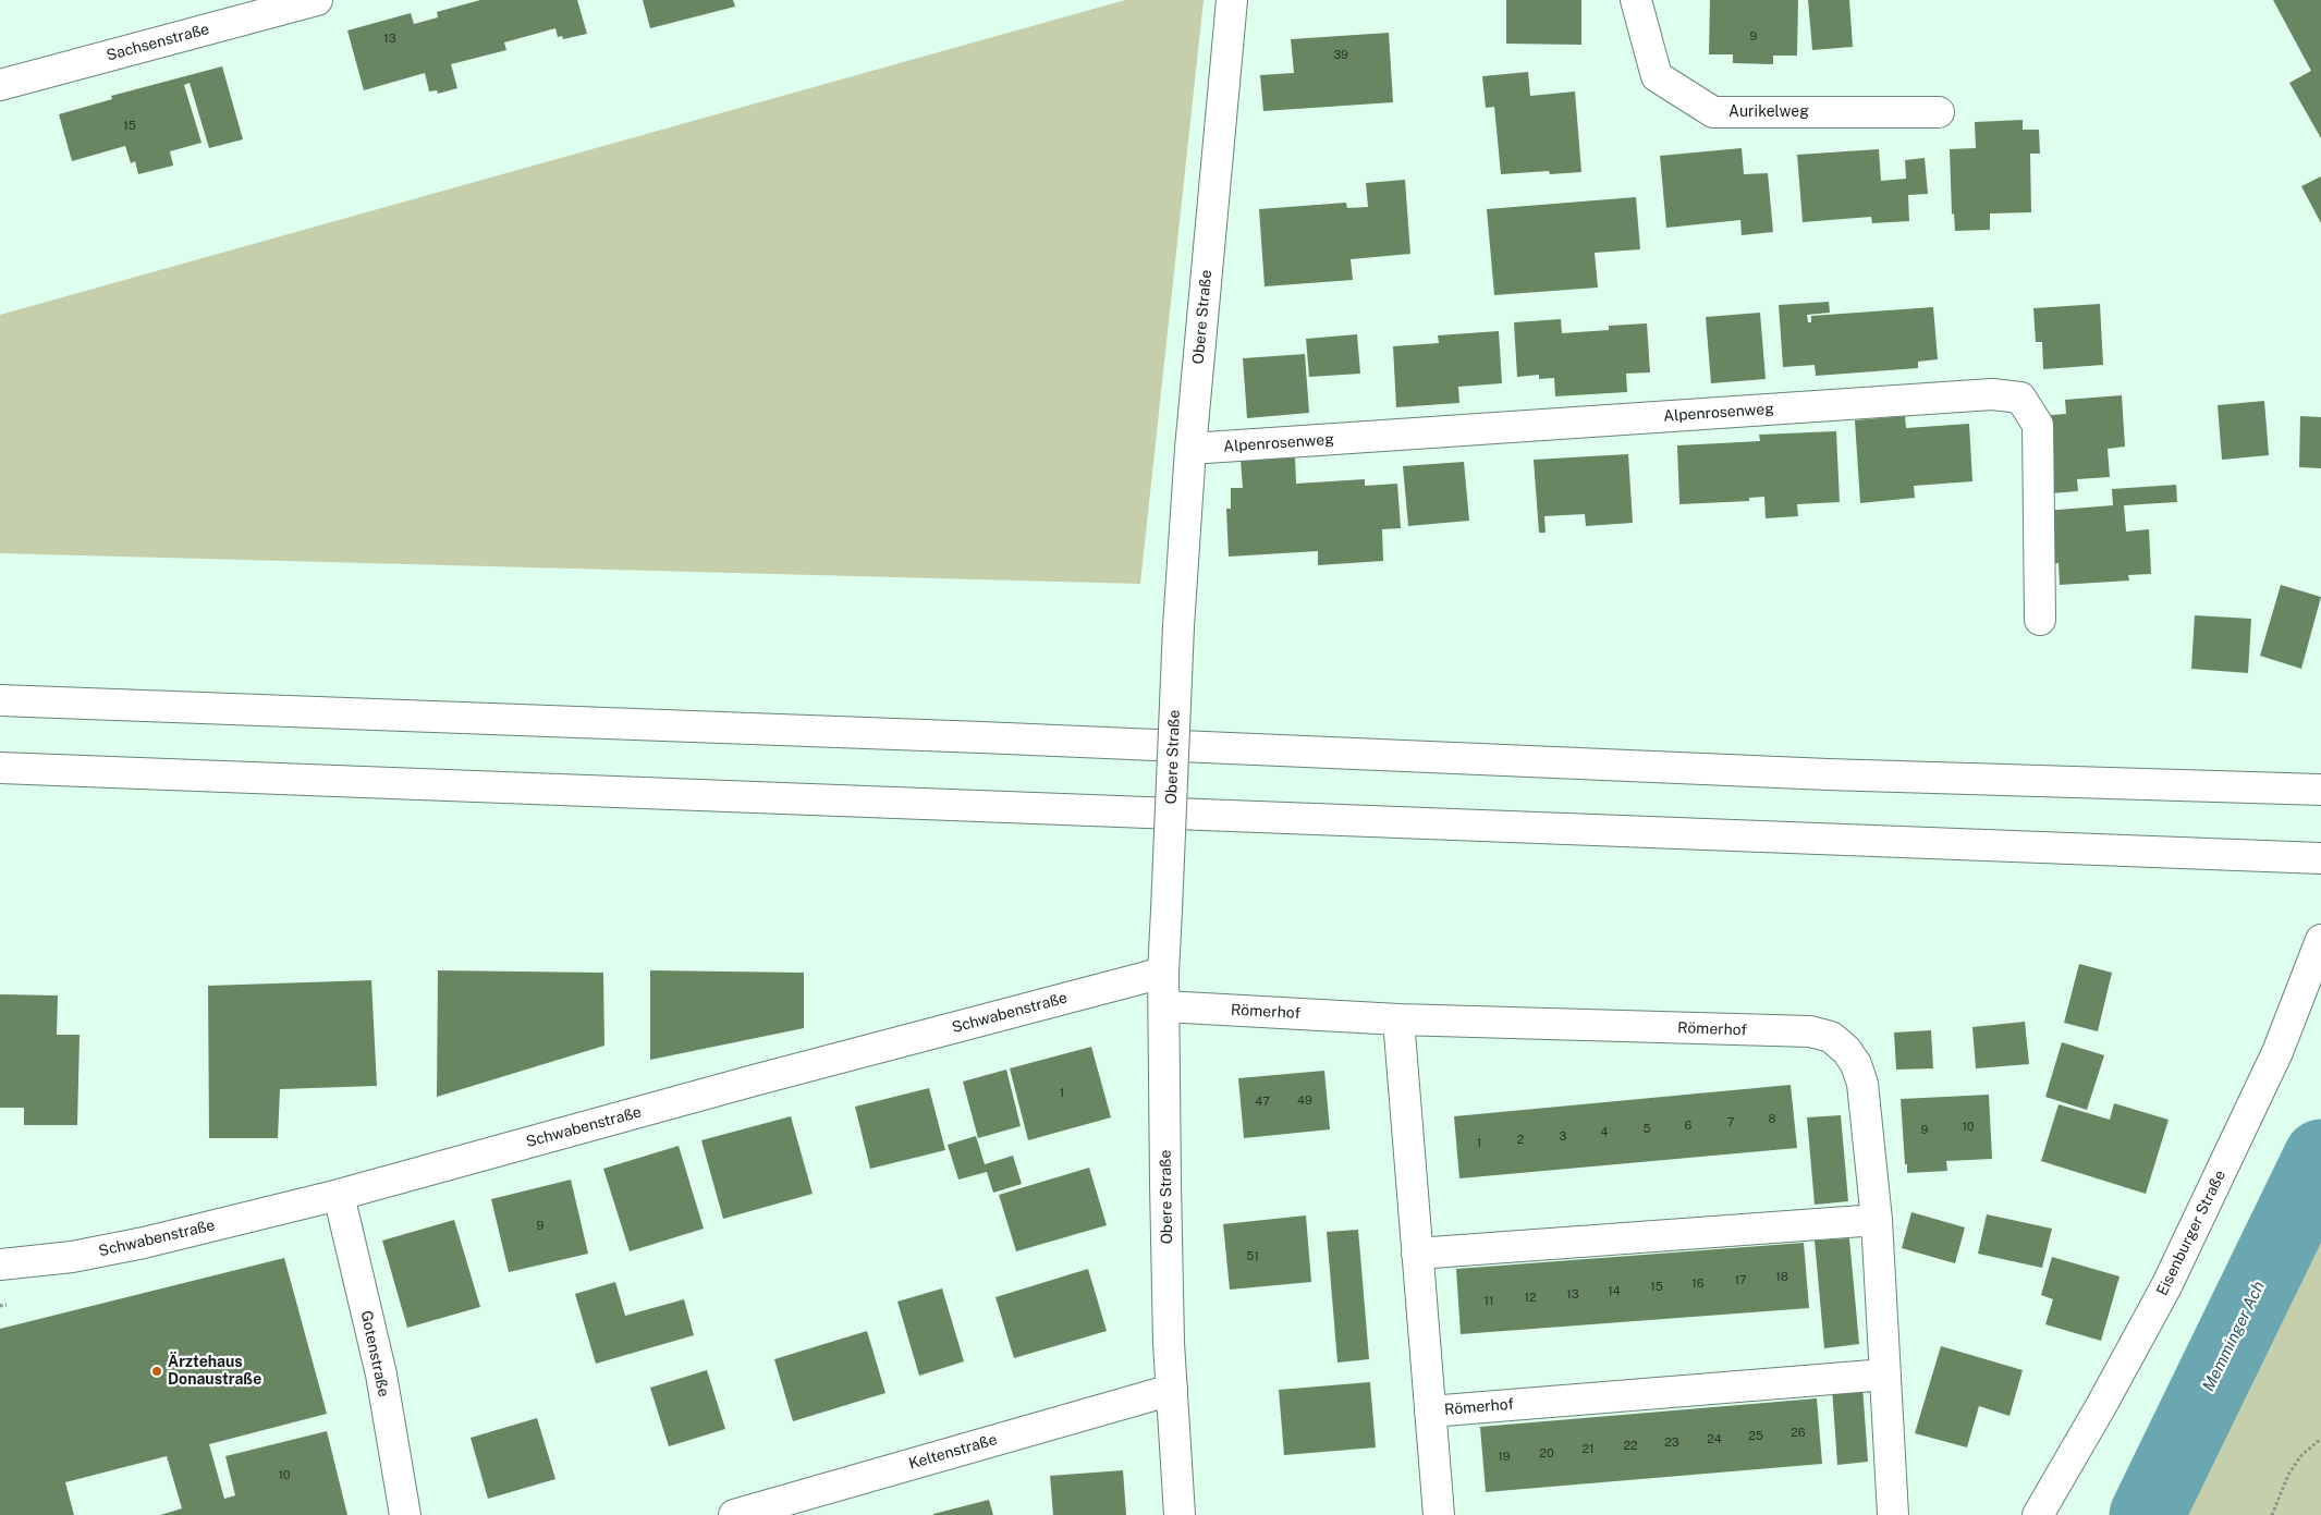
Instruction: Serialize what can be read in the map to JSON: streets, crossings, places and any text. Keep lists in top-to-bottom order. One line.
{"streets":{"main road":["Sachsenstraße","Aurikelweg","Obere Straße","Alpenrosenweg","Römerhof","Schwabenstraße","Eisenburger Straße","Gotenstraße","Keltenstraße"]},"crossings":[["Obere Straße","Alpenrosenweg"],["Obere Straße","Römerhof"],["Obere Straße","Schwabenstraße"],["Obere Straße","Keltenstraße"],["Schwabenstraße","Gotenstraße"]],"water":["Memminger Ach"],"places":["Ärztehaus Donaustraße"],"house_numbers":["9","13","39","15","1","49","47","8","7","6","10","5","9","4","3","2","1","9","51","18","17","16","15","14","13","12","11","26","25","24","23","22","21","20","19","10"]}
